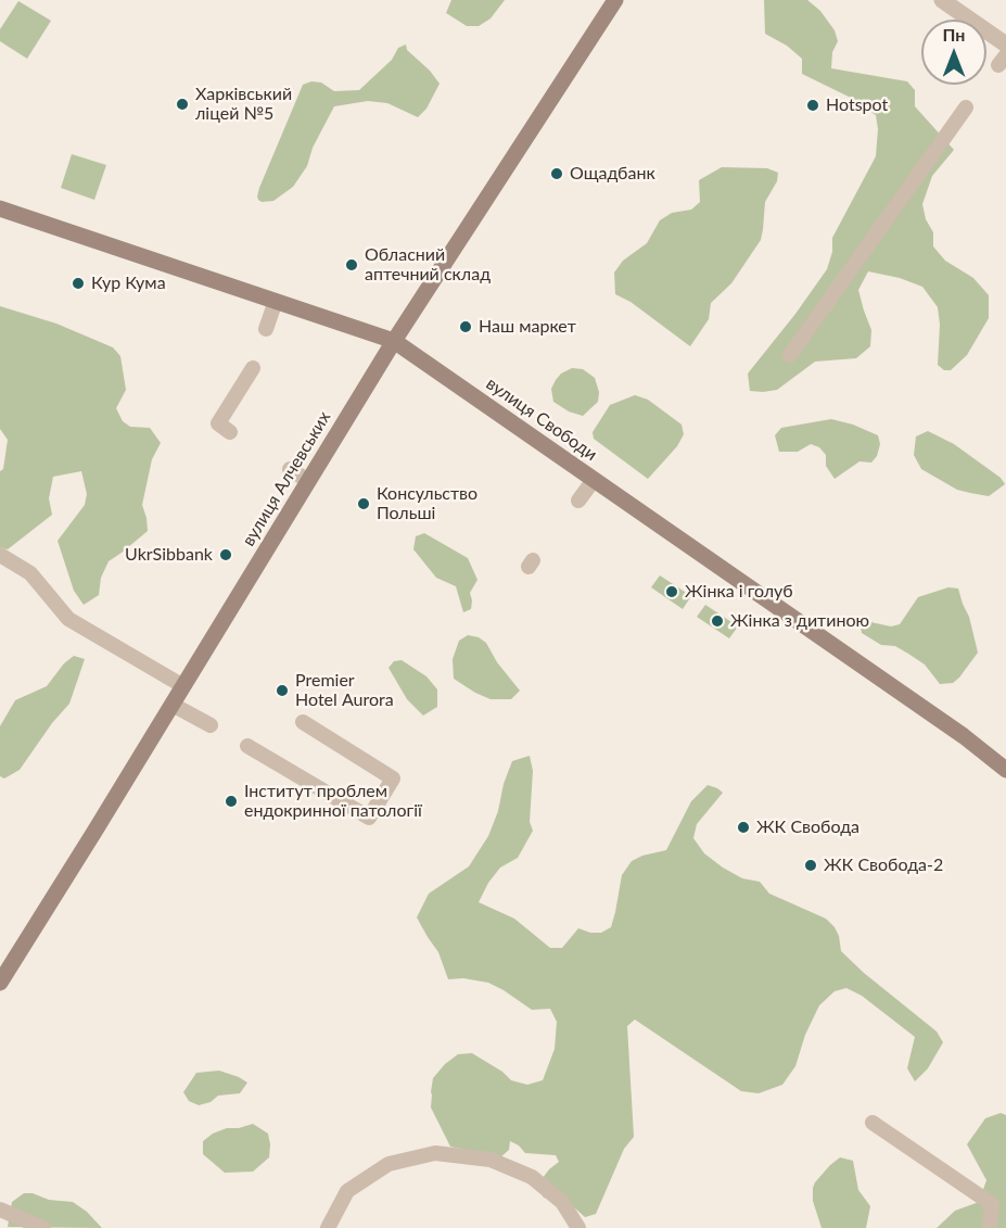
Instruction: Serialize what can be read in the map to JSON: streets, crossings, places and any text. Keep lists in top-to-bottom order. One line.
{"streets":{"street":["вулиця Свободи","вулиця Алчевських"]},"crossings":[["вулиця Свободи","вулиця Алчевських"]],"places":["Харківський ліцей №5","Hotspot","Ощадбанк","Обласний аптечний склад","Кур Кума","Наш маркет","Консульство Польші","UkrSibbank","Жінка і голуб","Жінка з дитиною","Premier Hotel Aurora","Інститут проблем ендокринної патології","ЖК Свобода","ЖК Свобода-2"],"north":"top"}
